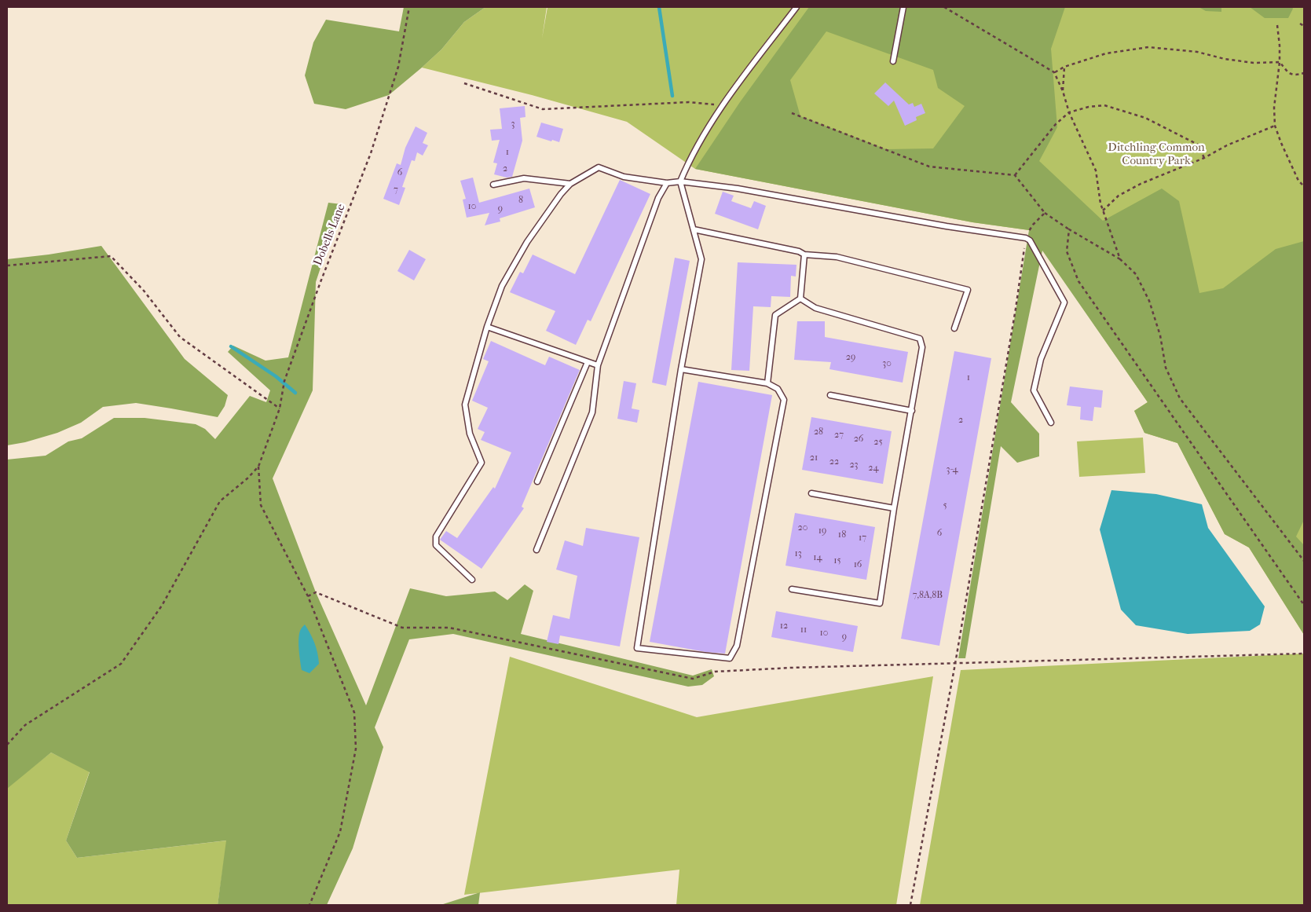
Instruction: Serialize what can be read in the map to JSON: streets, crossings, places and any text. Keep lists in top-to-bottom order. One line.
{"streets":{"path":["Dobells Lane"]},"parks":["Ditchling Common Country Park"],"house_numbers":["3","1","2","6","7","8","10","9","29","30","1","2","28","27","26","25","21","22","23","24","3-4","5","20","19","6","18","17","13","14","15","16","7,8A,8B","12","11","10","9"]}
